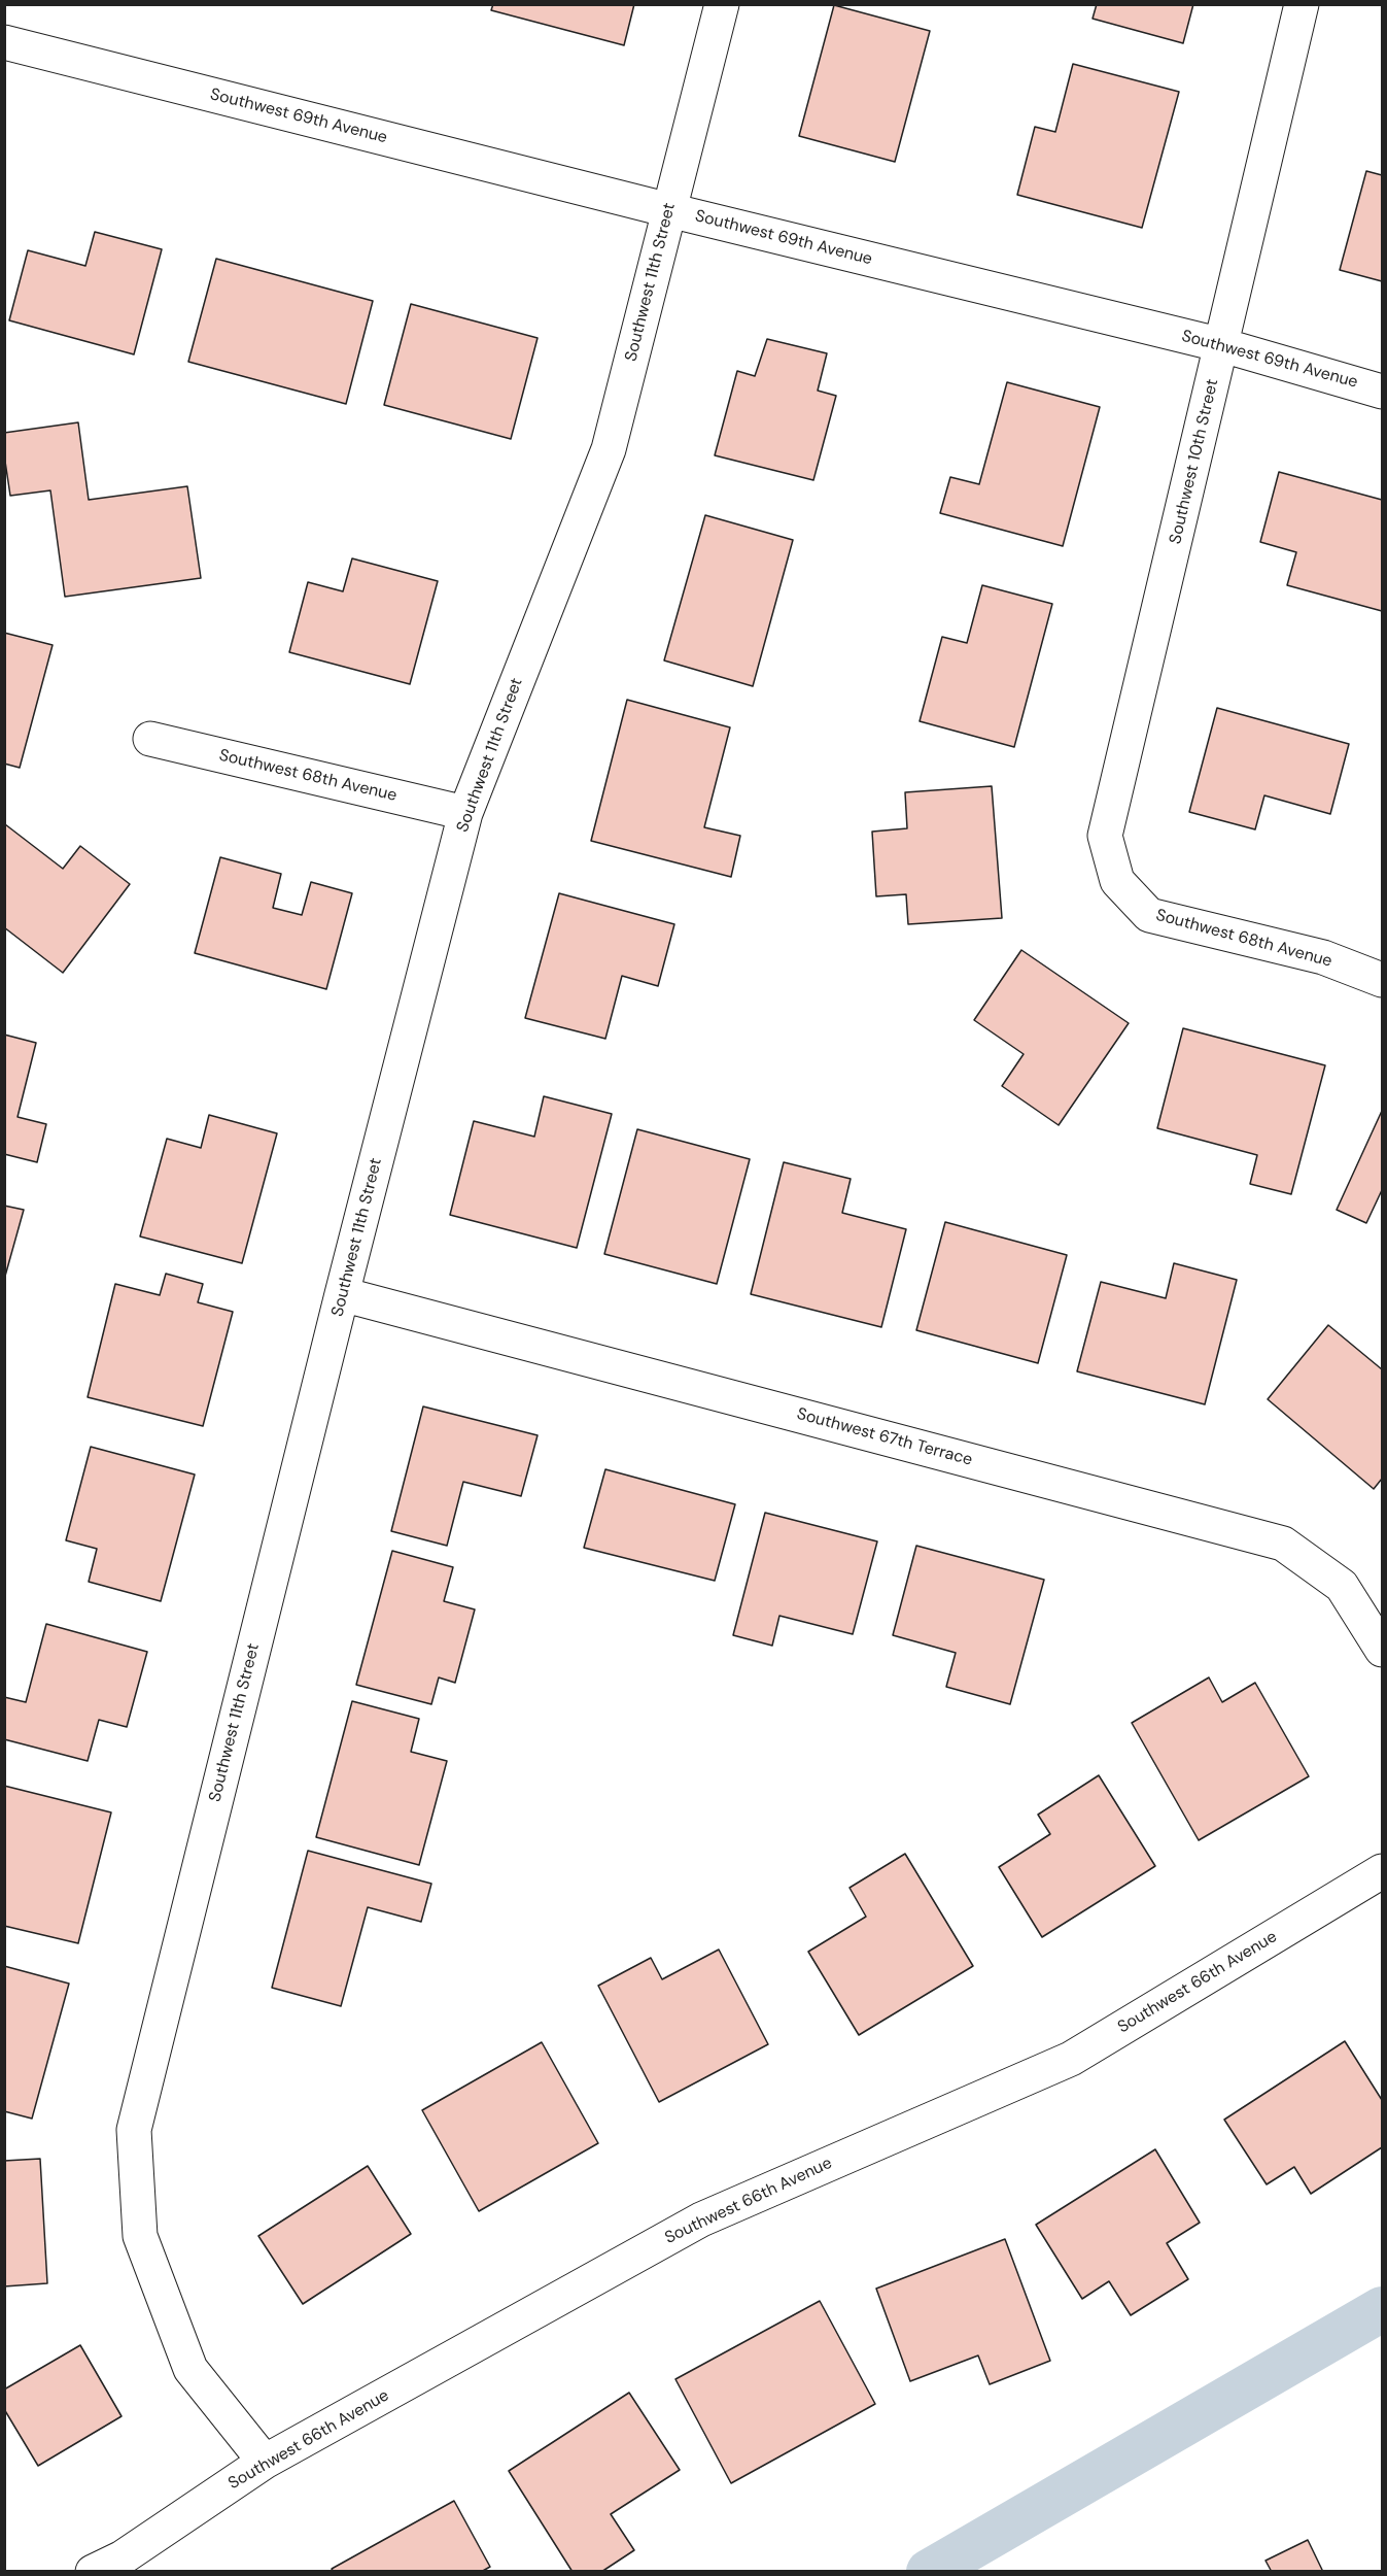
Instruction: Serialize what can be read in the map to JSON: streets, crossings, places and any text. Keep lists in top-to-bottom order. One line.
{"streets":{"street":["Southwest 69th Avenue","Southwest 11th Street","Southwest 10th Street","Southwest 68th Avenue","Southwest 67th Terrace","Southwest 66th Avenue"]},"crossings":[["Southwest 69th Avenue","Southwest 11th Street"],["Southwest 69th Avenue","Southwest 10th Street"],["Southwest 11th Street","Southwest 68th Avenue"],["Southwest 11th Street","Southwest 67th Terrace"],["Southwest 11th Street","Southwest 66th Avenue"],["Southwest 10th Street","Southwest 68th Avenue"]]}
